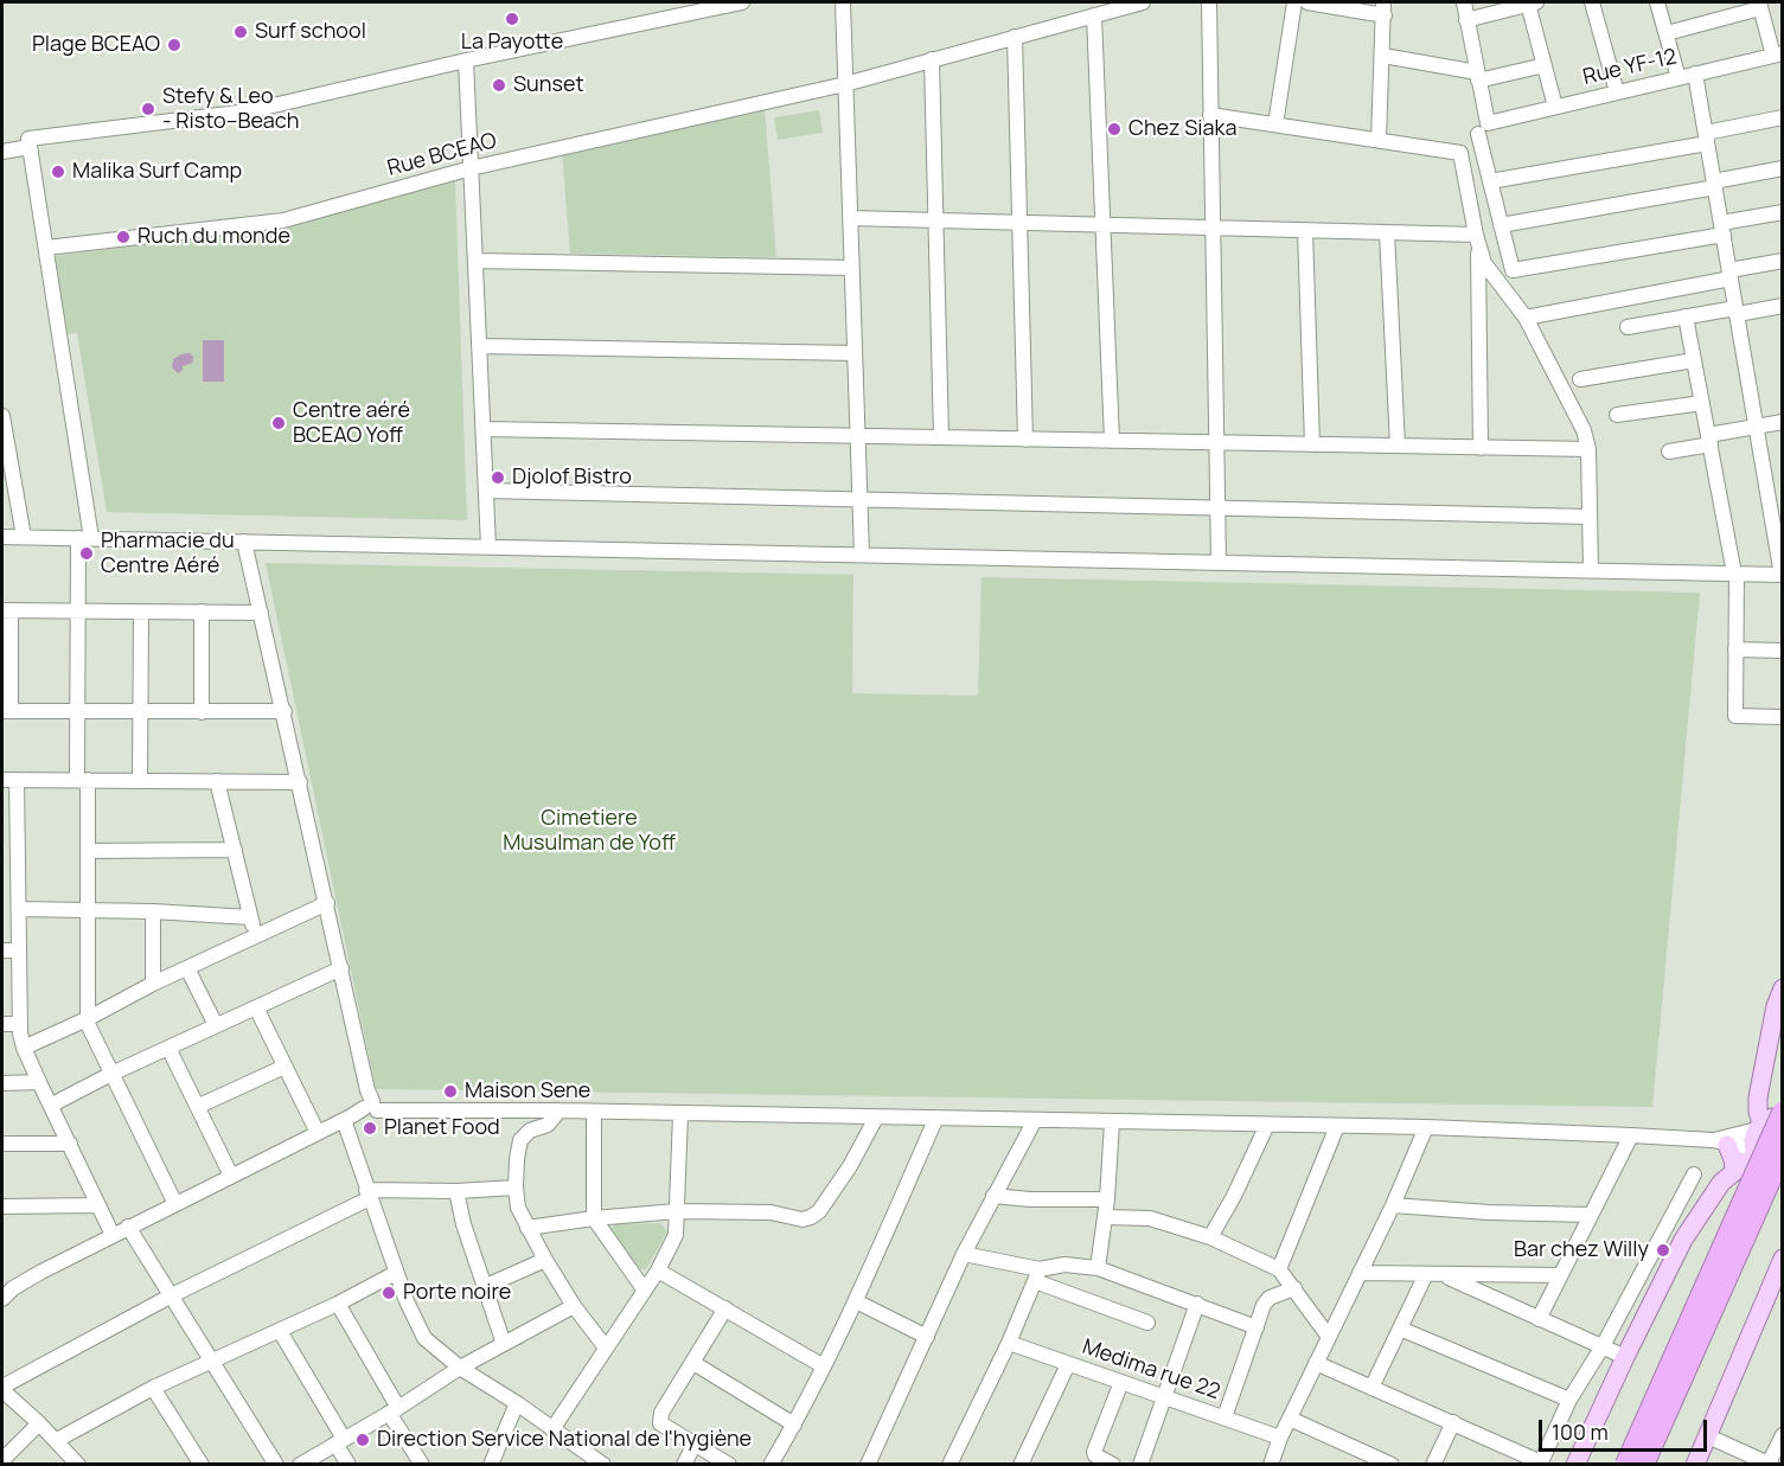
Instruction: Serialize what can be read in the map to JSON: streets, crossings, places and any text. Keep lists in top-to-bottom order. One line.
{"streets":{"street":["Rue YF-12","Rue BCEAO","Medima rue 22"]},"parks":["Cimetiere Musulman de Yoff"],"places":["La Payotte","Surf school","Plage BCEAO","Sunset","Stefy & Leo - Risto–Beach","Chez Siaka","Malika Surf Camp","Ruch du monde","Centre aéré BCEAO Yoff","Djolof Bistro","Pharmacie du Centre Aéré","Maison Sene","Planet Food","Bar chez Willy","Porte noire","Direction Service National de l'hygiène"],"scale_bar":"100 m"}
